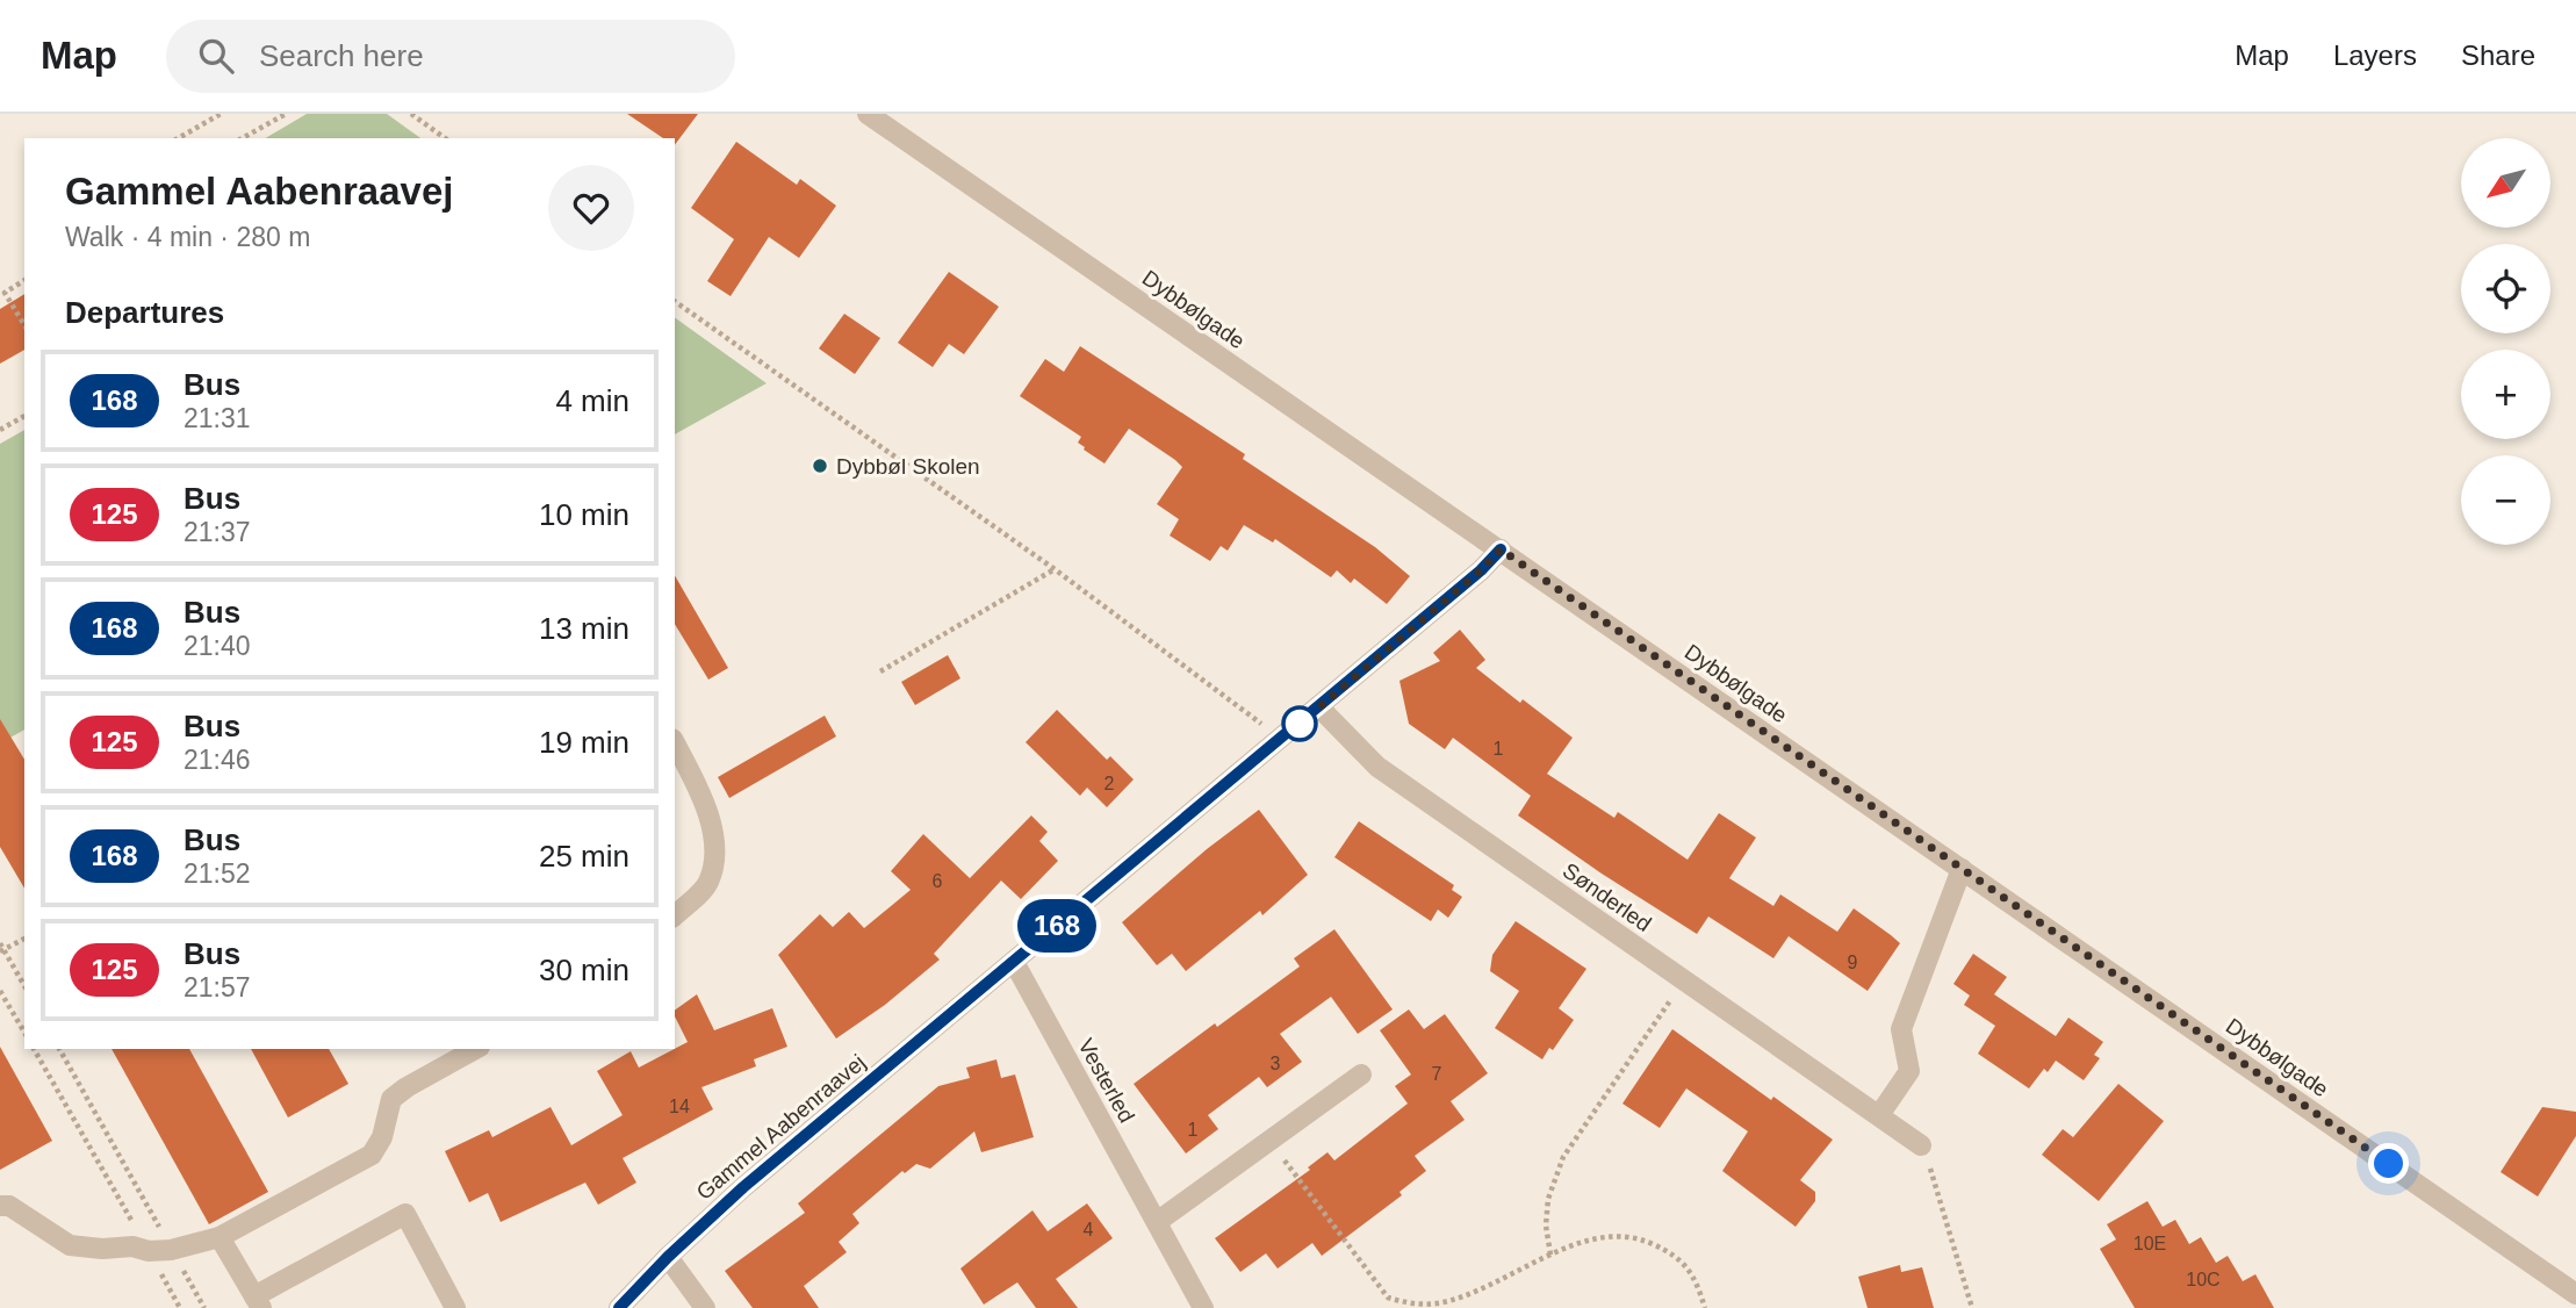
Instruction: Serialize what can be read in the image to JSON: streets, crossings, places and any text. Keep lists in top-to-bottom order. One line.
{"streets":{"street":["Dybbølgade","Sønderled","Vesterled","Gammel Aabenraavej"]},"crossings":[["Dybbølgade","Gammel Aabenraavej"],["Sønderled","Gammel Aabenraavej"],["Vesterled","Gammel Aabenraavej"]],"places":["Dybbøl Skolen"],"lines":["bus line 168"],"house_numbers":["1","2","6","9","3","7","14","1","4","10E","10C"],"north":"bottom left","page":{"header":"Map","search":"Search here","nav":["Map","Layers","Share"],"on_map":"168","map_buttons":["+","−"],"heading":[["Gammel Aabenraavej","Walk · 4 min · 280 m"],"Departures"],"list":[{"mark":"168","name":"Bus","note":"21:31","value":"4 min"},{"mark":"125","name":"Bus","note":"21:37","value":"10 min"},{"mark":"168","name":"Bus","note":"21:40","value":"13 min"},{"mark":"125","name":"Bus","note":"21:46","value":"19 min"},{"mark":"168","name":"Bus","note":"21:52","value":"25 min"},{"mark":"125","name":"Bus","note":"21:57","value":"30 min"}]}}
